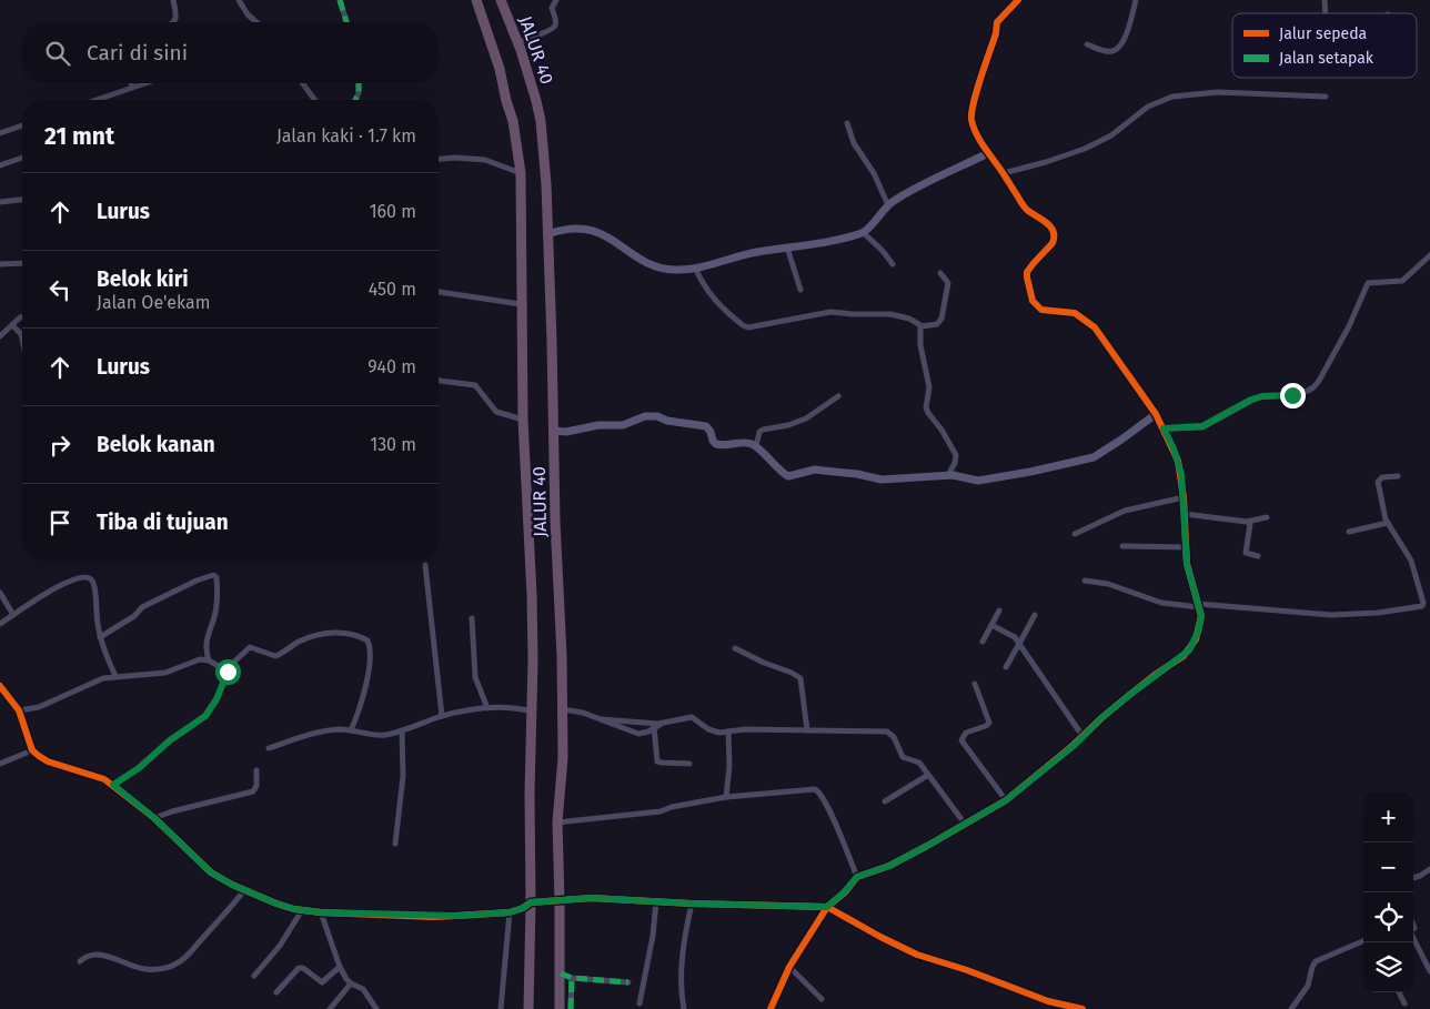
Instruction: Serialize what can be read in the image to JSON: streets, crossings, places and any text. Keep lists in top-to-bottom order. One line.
{"streets":{"highway":["JALUR 40"]},"legend":["Jalur sepeda","Jalan setapak"],"page":{"search":"Cari di sini","heading":["21 mnt","Jalan kaki · 1.7 km"],"list":[["Lurus","160 m"],["Belok kiri","Jalan Oe'ekam","450 m"],["Lurus","940 m"],["Belok kanan","130 m"],"Tiba di tujuan"],"map_buttons":["+","−"]}}
